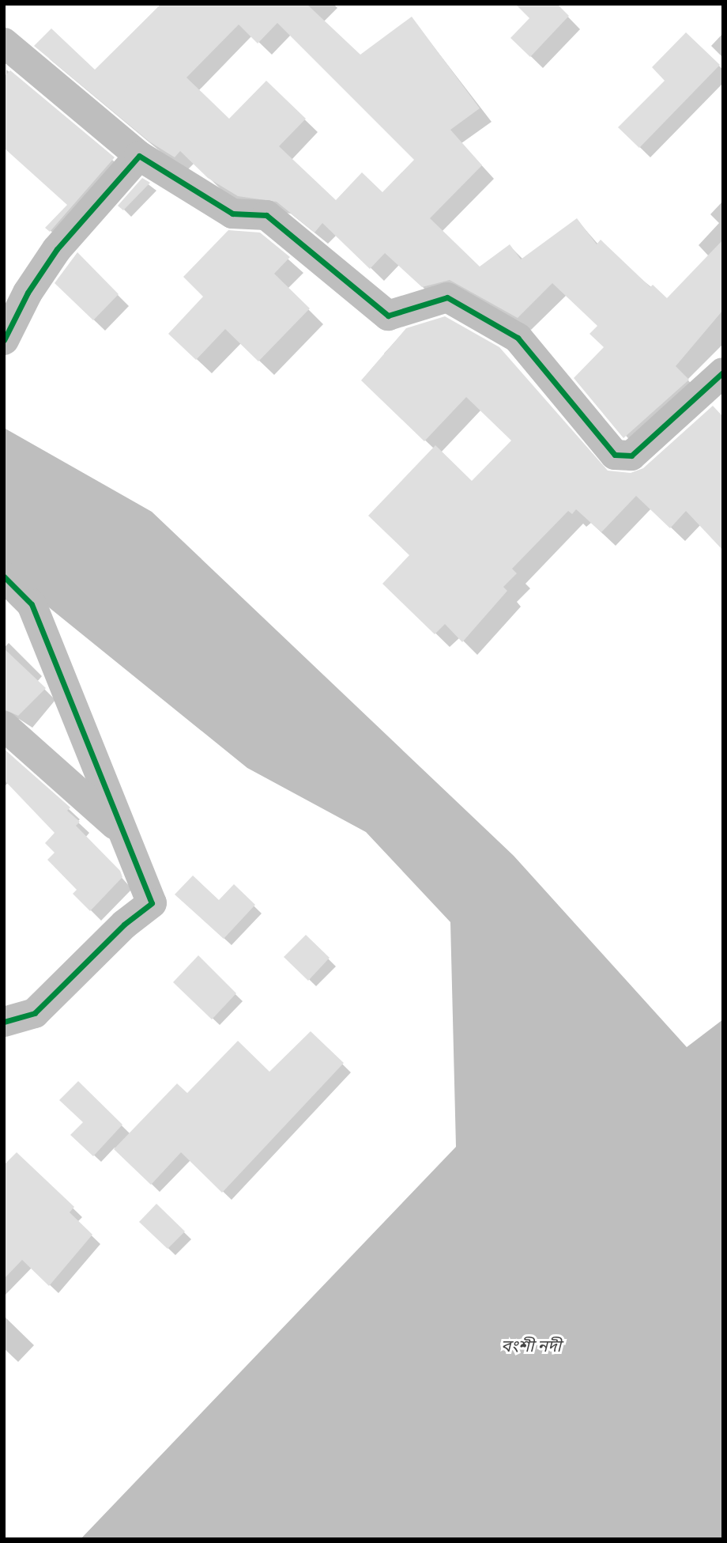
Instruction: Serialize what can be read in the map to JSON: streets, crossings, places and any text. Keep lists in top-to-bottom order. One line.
{"water":["বংশী নদী"]}
